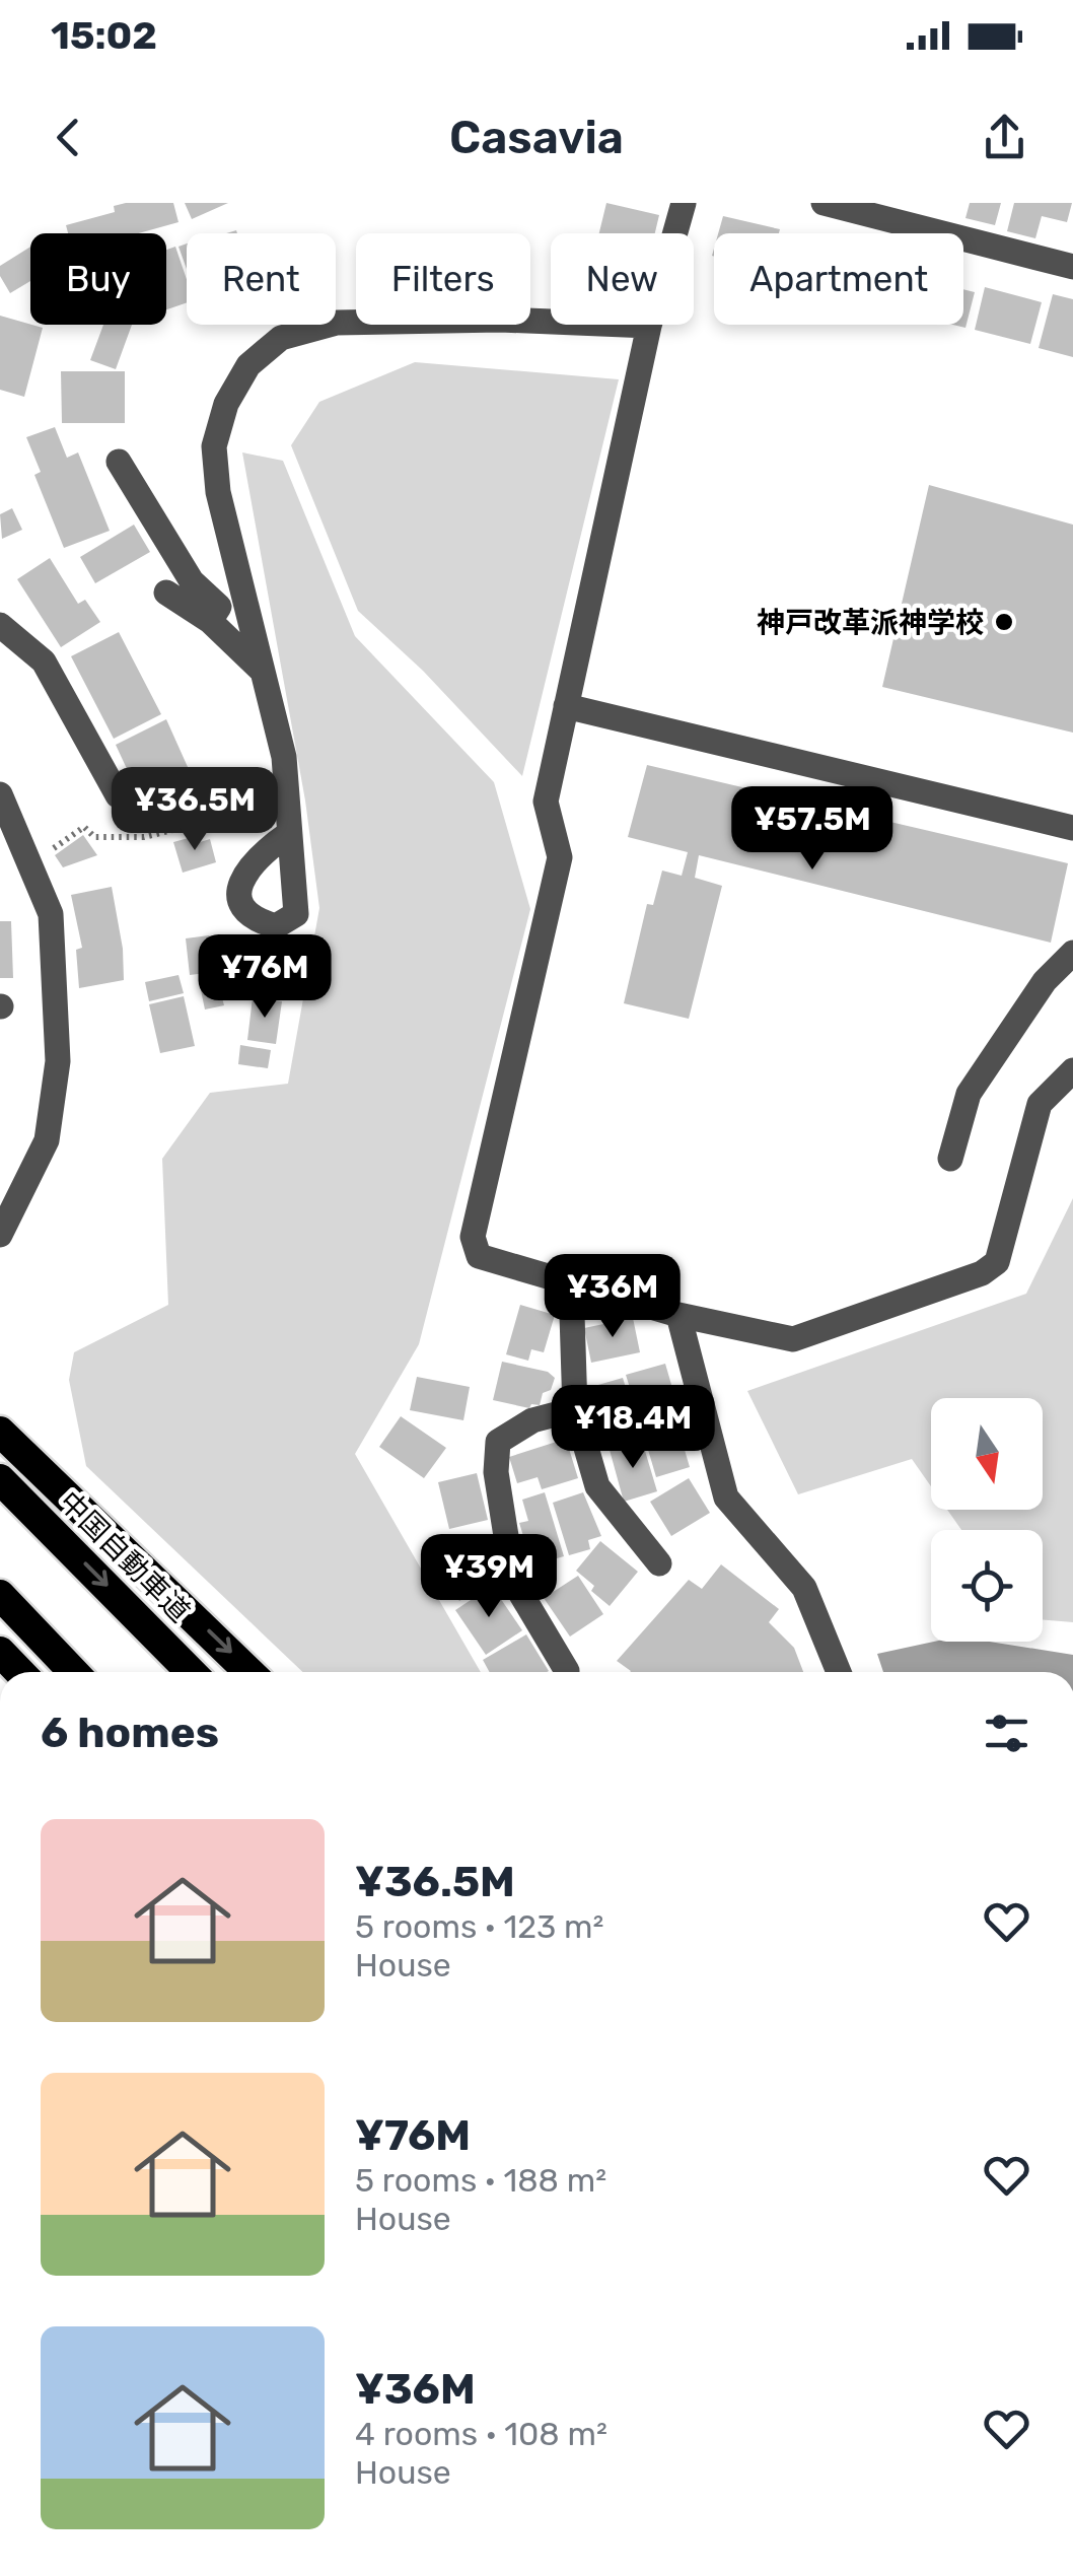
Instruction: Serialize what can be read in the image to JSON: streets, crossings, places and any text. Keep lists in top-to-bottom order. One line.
{"streets":{"highway":["中国自動車道"]},"places":["神戸改革派神学校"],"north":"bottom","page":{"status":"15:02","header":"Casavia","chip":["Buy","Rent","Filters","New","Apartment"],"price":["¥36.5M","¥57.5M","¥76M","¥36M","¥18.4M","¥39M"],"heading":"6 homes","list":[{"name":"¥36.5M","note":"5 rooms · 123 m² · House"},{"name":"¥76M","note":"5 rooms · 188 m² · House"},{"name":"¥36M","note":"4 rooms · 108 m² · House"}]}}
